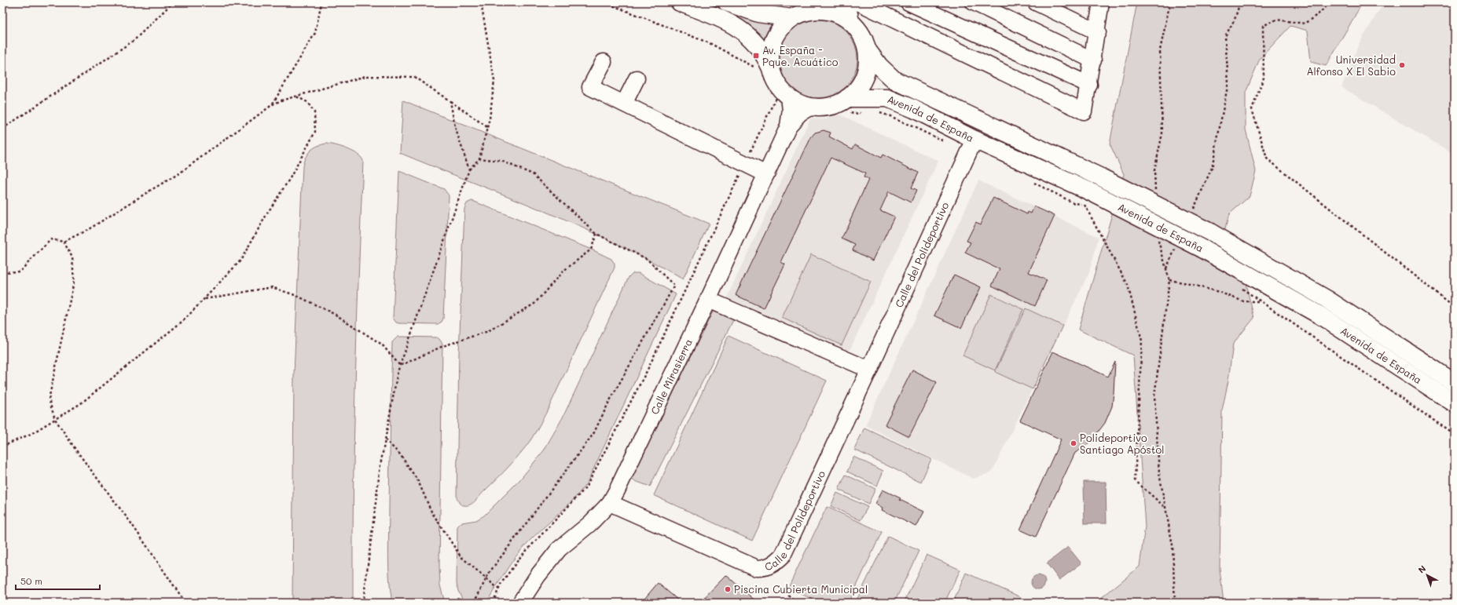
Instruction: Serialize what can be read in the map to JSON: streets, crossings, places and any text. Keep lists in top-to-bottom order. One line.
{"streets":{"main road":["Avenida de España"],"street":["Calle del Polideportivo","Calle Mirasierra"]},"crossings":[["Avenida de España","Calle del Polideportivo"],["Avenida de España","Calle Mirasierra"],["Calle del Polideportivo","Calle Mirasierra"]],"places":{"transit":["Av. España - Pque. Acuático"],"other":["Universidad Alfonso X El Sabio","Polideportivo Santiago Apóstol","Piscina Cubierta Municipal"]},"scale_bar":"50 m","north":"top left"}
